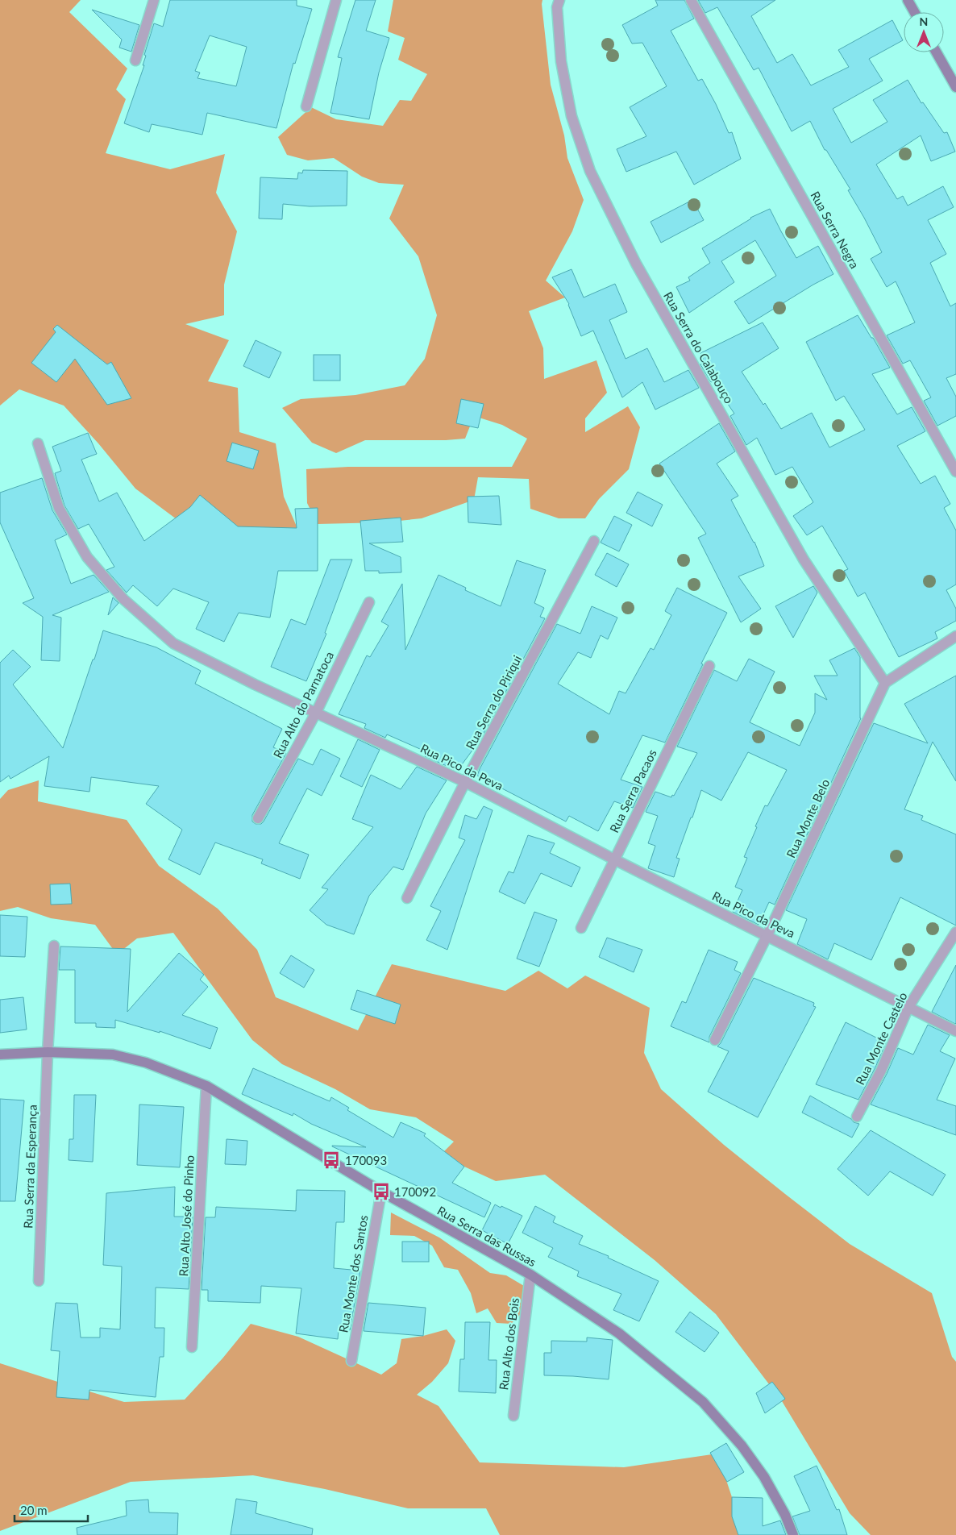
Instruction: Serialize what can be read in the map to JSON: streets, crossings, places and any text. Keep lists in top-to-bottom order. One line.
{"streets":{"main road":["Rua Serra das Russas"],"street":["Rua Serra Negra","Rua Serra do Calabouço","Rua Serra do Piriqui","Rua Alto do Parnatoca","Rua Pico da Peva","Rua Serra Pacaos","Rua Monte Belo","Rua Monte Castelo","Rua Serra da Esperança","Rua Alto José do Pinho","Rua Monte dos Santos","Rua Alto dos Bois"]},"crossings":[["Rua Serra do Calabouço","Rua Monte Belo"],["Rua Serra do Piriqui","Rua Pico da Peva"],["Rua Alto do Parnatoca","Rua Pico da Peva"],["Rua Pico da Peva","Rua Serra Pacaos"],["Rua Pico da Peva","Rua Monte Belo"],["Rua Pico da Peva","Rua Monte Castelo"],["Rua Serra da Esperança","Rua Serra das Russas"],["Rua Alto José do Pinho","Rua Serra das Russas"],["Rua Serra das Russas","Rua Monte dos Santos"],["Rua Serra das Russas","Rua Alto dos Bois"]],"places":{"bus stop":["170093","170092"]},"scale_bar":"20 m","north":"top"}
